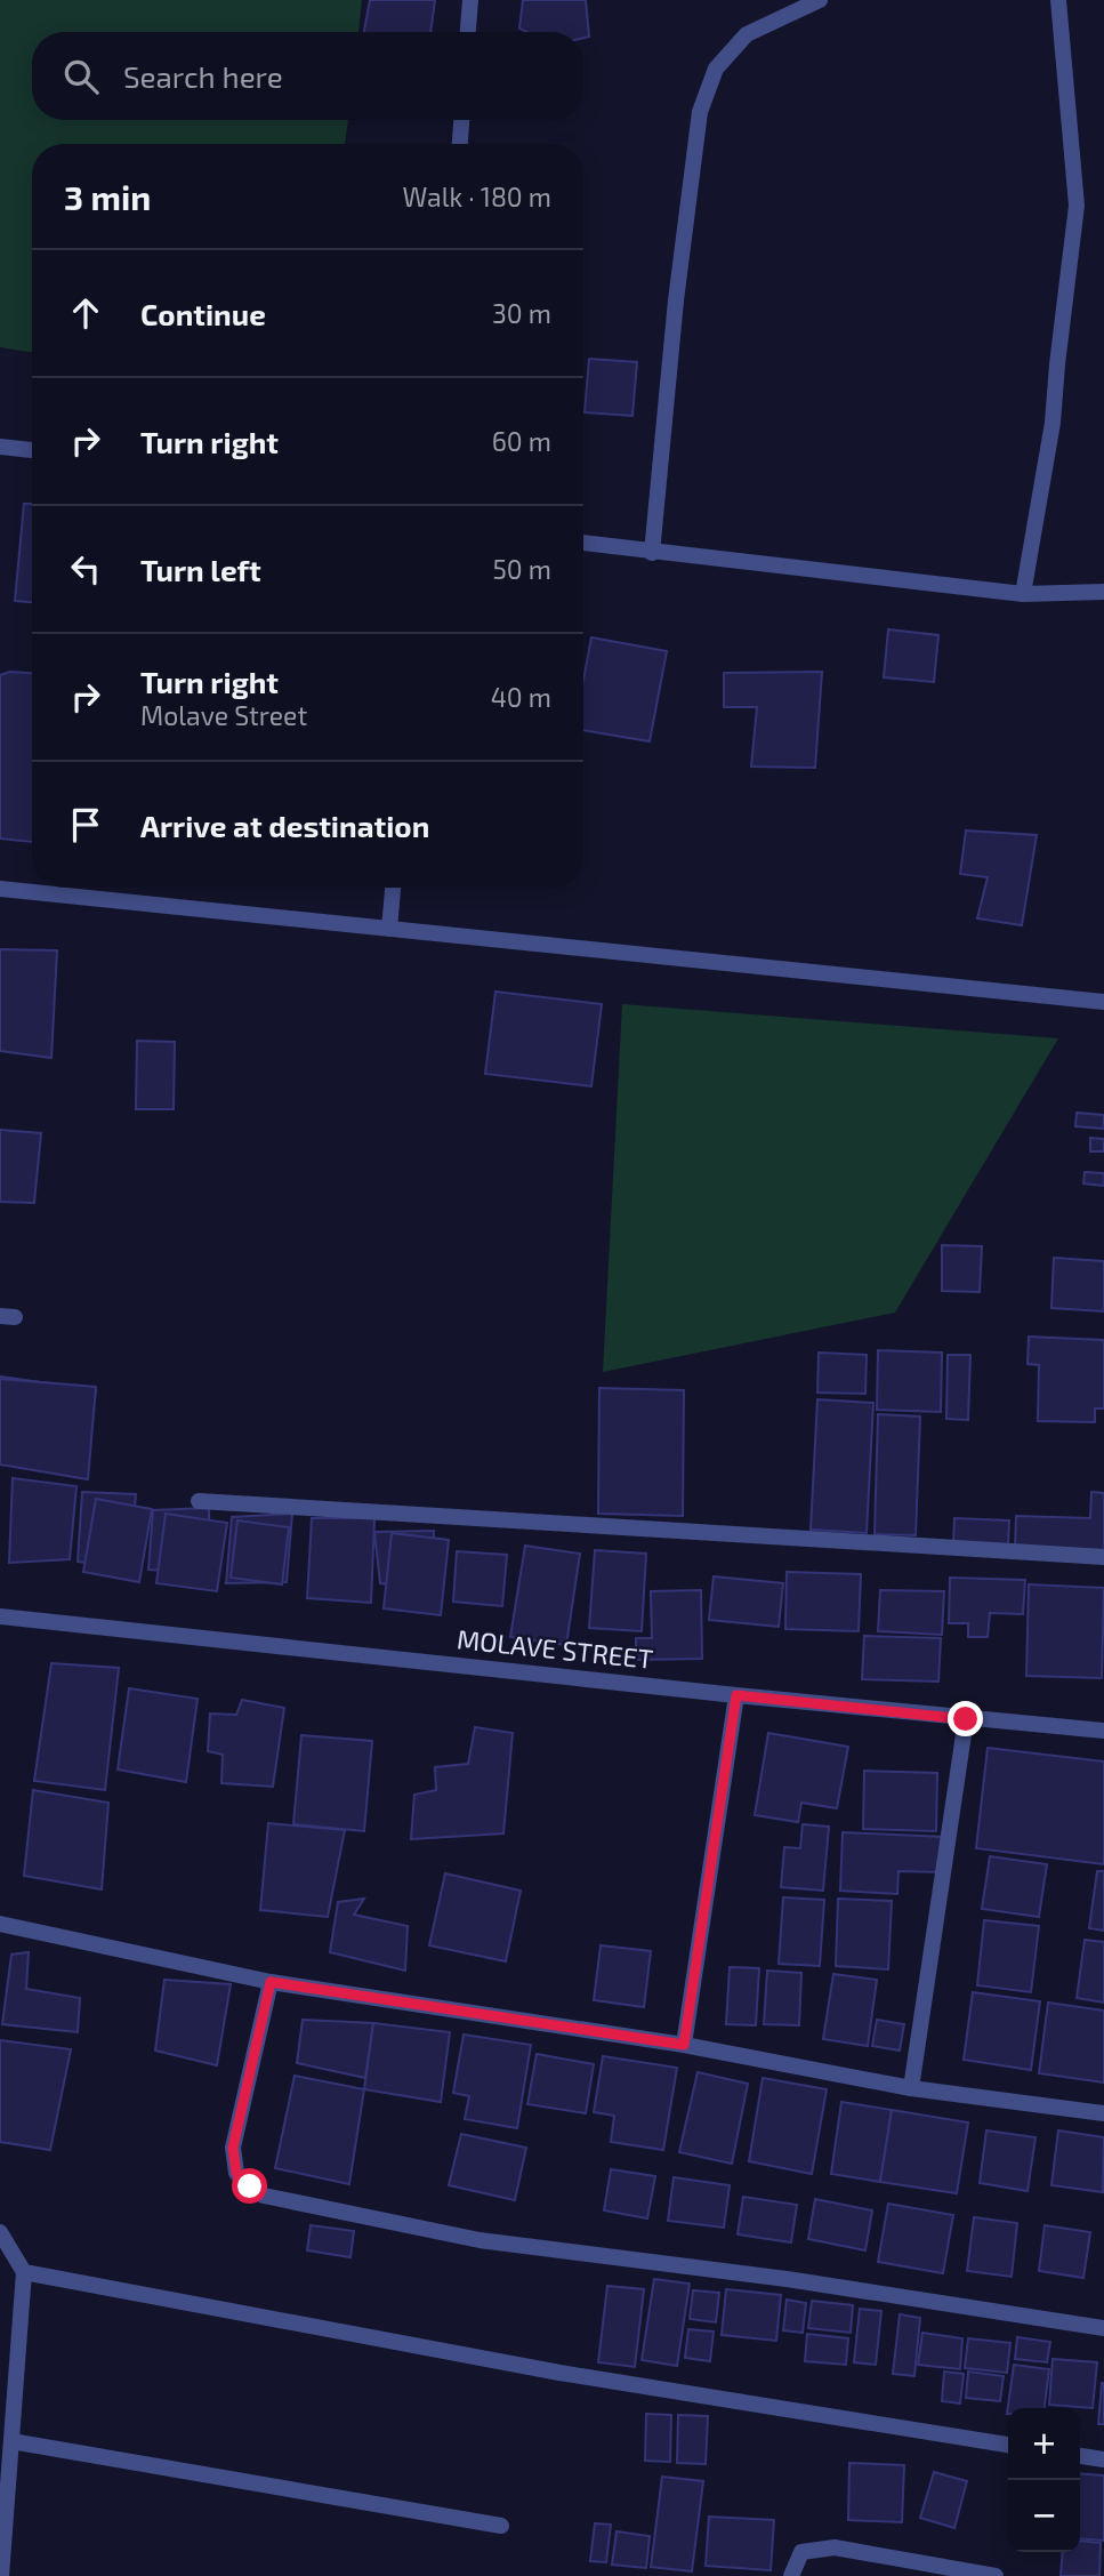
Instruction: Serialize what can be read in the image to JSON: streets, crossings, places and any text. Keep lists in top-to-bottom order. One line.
{"streets":{"street":["MOLAVE STREET"]},"page":{"search":"Search here","heading":["3 min","Walk · 180 m"],"list":[["Continue","30 m"],["Turn right","60 m"],["Turn left","50 m"],["Turn right","Molave Street","40 m"],"Arrive at destination"],"map_buttons":["+","−"]}}
